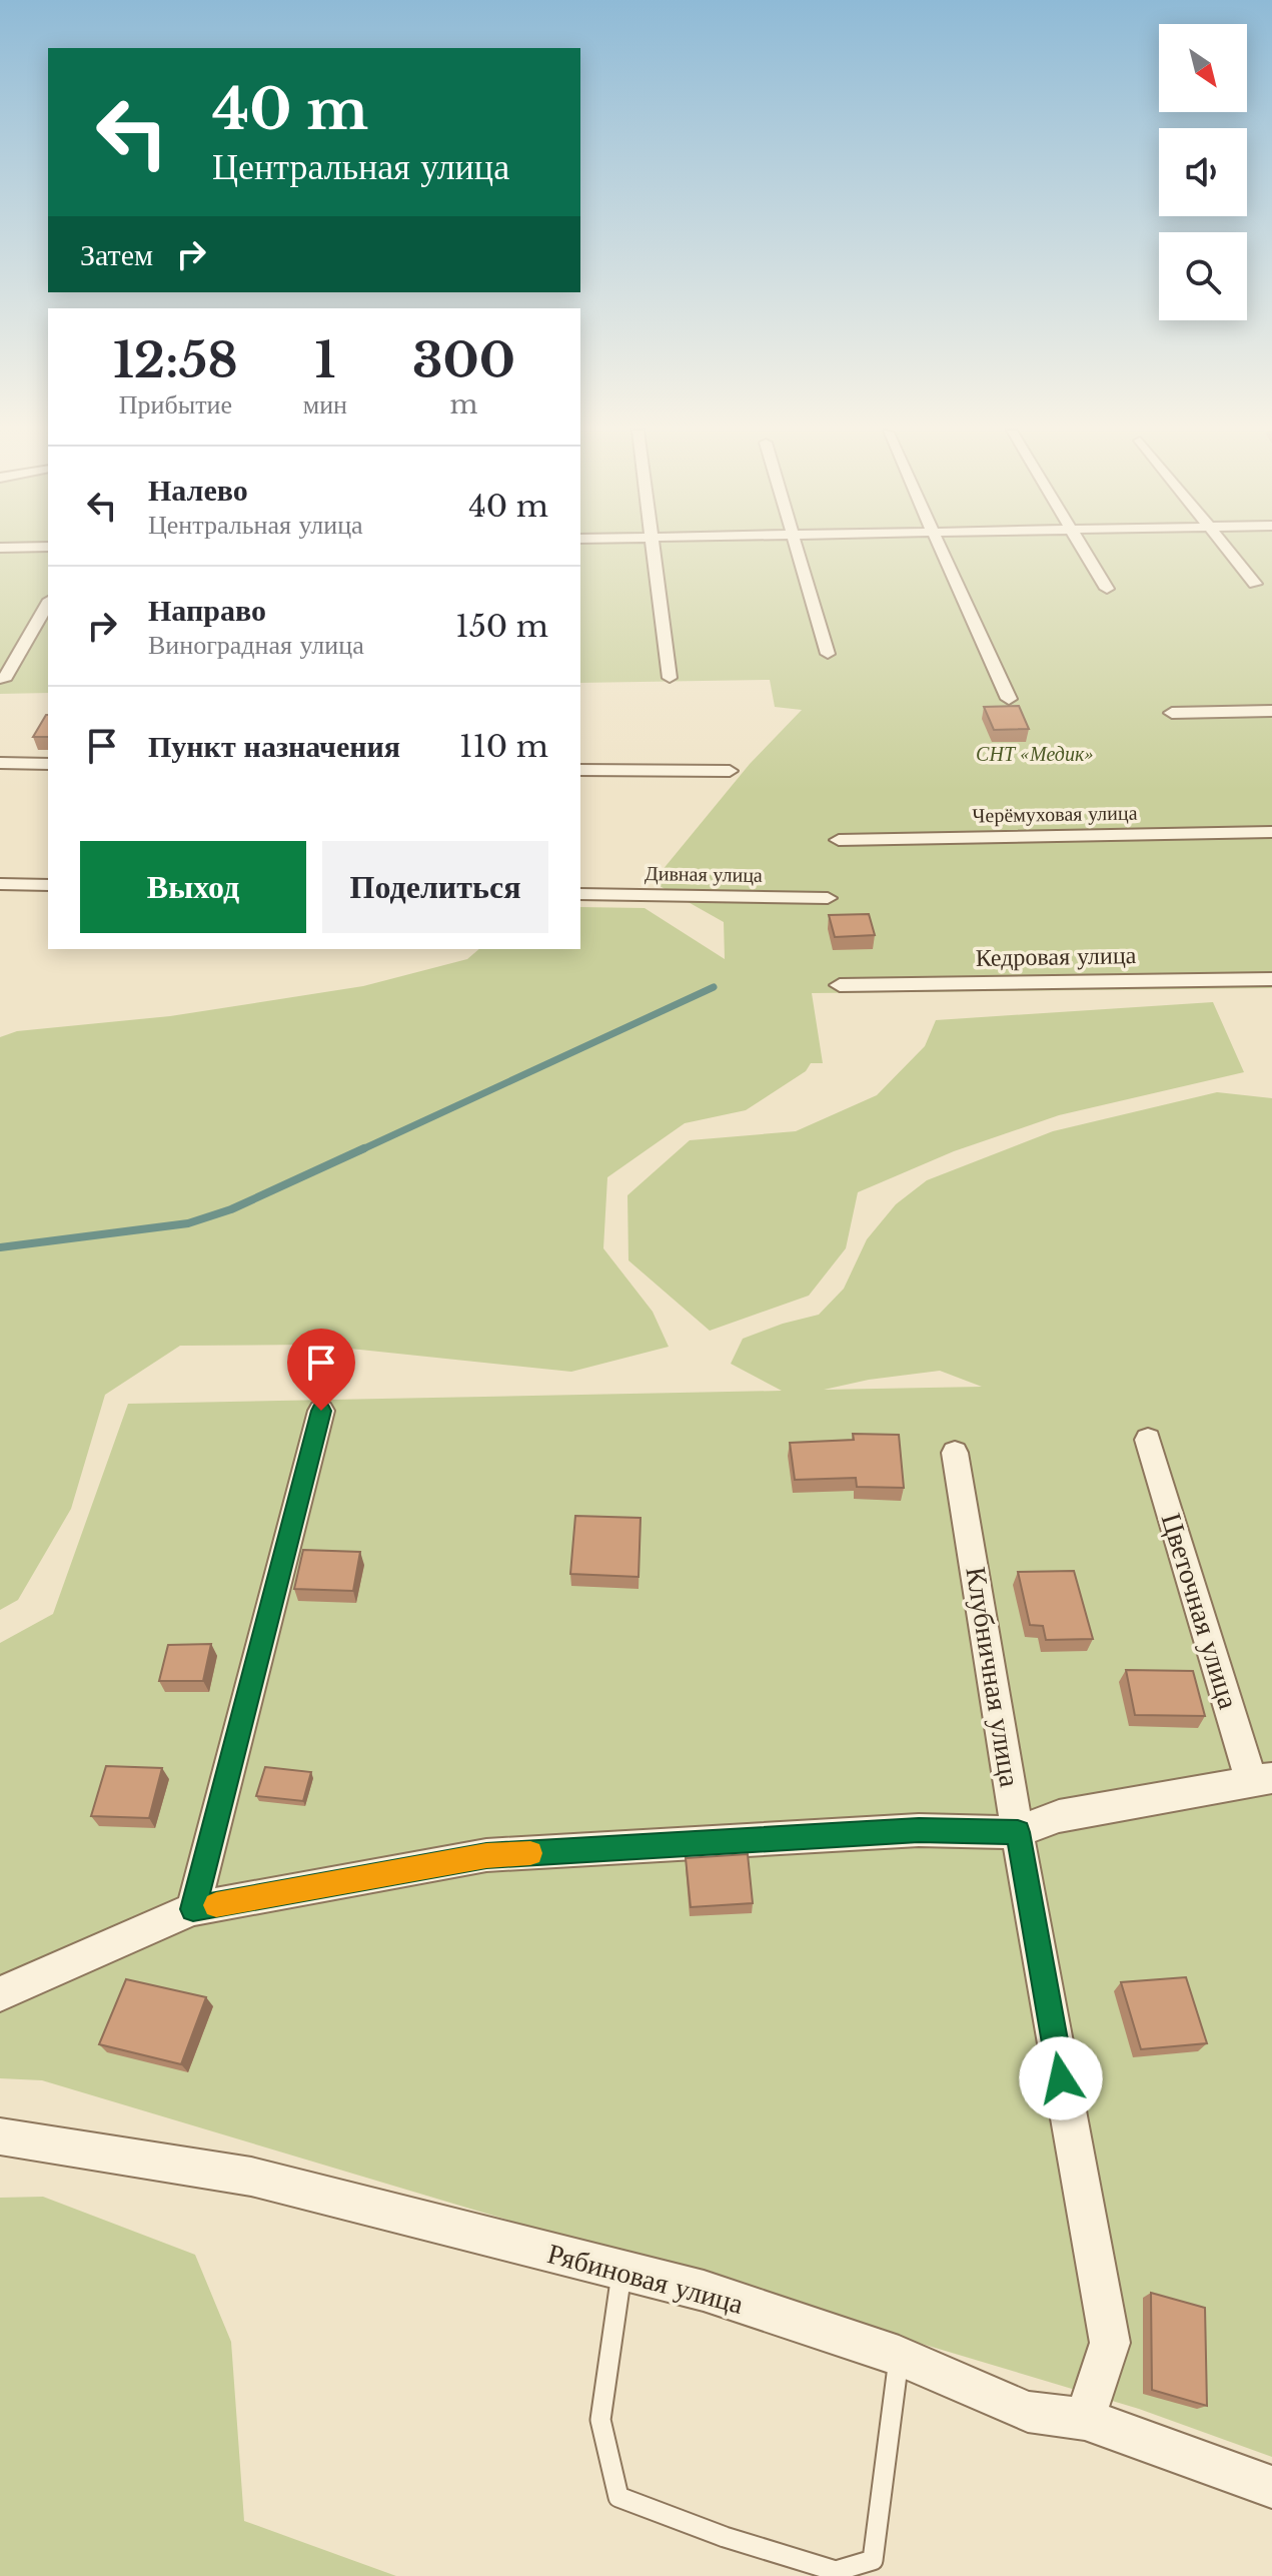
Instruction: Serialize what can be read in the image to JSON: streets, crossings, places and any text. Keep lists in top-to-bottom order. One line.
{"streets":{"street":["Черёмуховая улица","Дивная улица","Кедровая улица","Цветочная улица","Клубничная улица","Рябиновая улица"]},"crossings":[["Клубничная улица","Рябиновая улица"]],"parks":["СНТ «Медик»"],"north":"bottom right","page":{"turn":["40 m","Центральная улица"],"then":"Затем","eta":["12:58","Прибытие","1","мин","300","m"],"list":[{"name":"Налево","note":"Центральная улица","value":"40 m"},{"name":"Направо","note":"Виноградная улица","value":"150 m"},{"name":"Пункт назначения","value":"110 m"}],"buttons":["Выход","Поделиться"]}}
